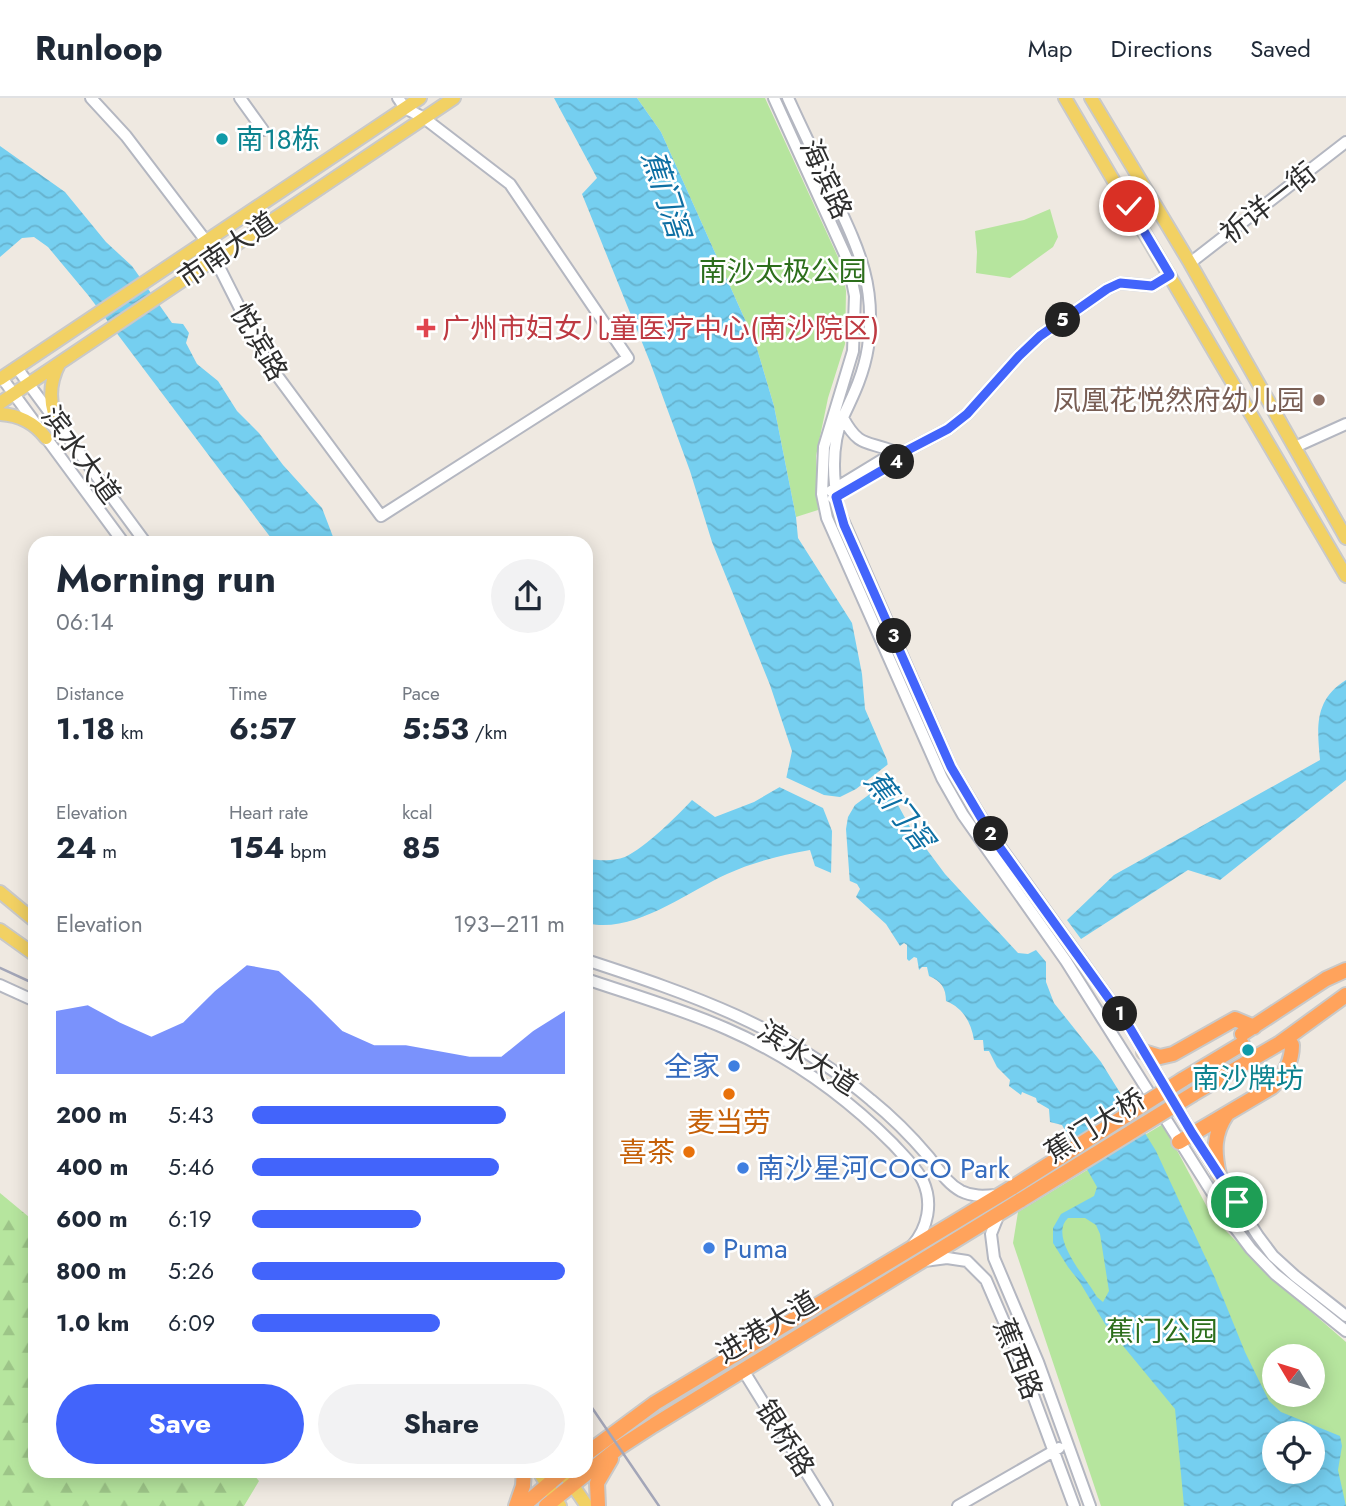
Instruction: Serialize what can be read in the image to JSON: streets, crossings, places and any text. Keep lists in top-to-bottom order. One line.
{"streets":{"highway":["蕉门大桥","进港大道"],"main road":["市南大道"],"street":["海滨路","祈详一街","悦滨路","滨水大道","蕉西路","银桥路"]},"crossings":[["市南大道","悦滨路"],["市南大道","滨水大道"],["滨水大道","进港大道"],["蕉门大桥","进港大道"],["进港大道","蕉西路"],["进港大道","银桥路"]],"water":["蕉门滘"],"parks":["南沙太极公园","蕉门公园"],"places":{"other":["南18栋","凤凰花悦然府幼儿园","南沙牌坊","全家","麦当劳","喜茶","南沙星河COCO Park","Puma"],"health":["广州市妇女儿童医疗中心(南沙院区)"]},"north":"top left","page":{"header":"Runloop","nav":["Map","Directions","Saved"],"pins":["5","4","3","2","1"],"heading":["Morning run","06:14"],"stats":[["Distance","1.18 km"],["Time","6:57"],["Pace","5:53 /km"],["Elevation","24 m"],["Heart rate","154 bpm"],["kcal","85"]],"chart":["Elevation","193–211 m"],"list":[{"name":"200 m","note":"5:43"},{"name":"400 m","note":"5:46"},{"name":"600 m","note":"6:19"},{"name":"800 m","note":"5:26"},{"name":"1.0 km","note":"6:09"}],"buttons":["Save","Share"]}}
